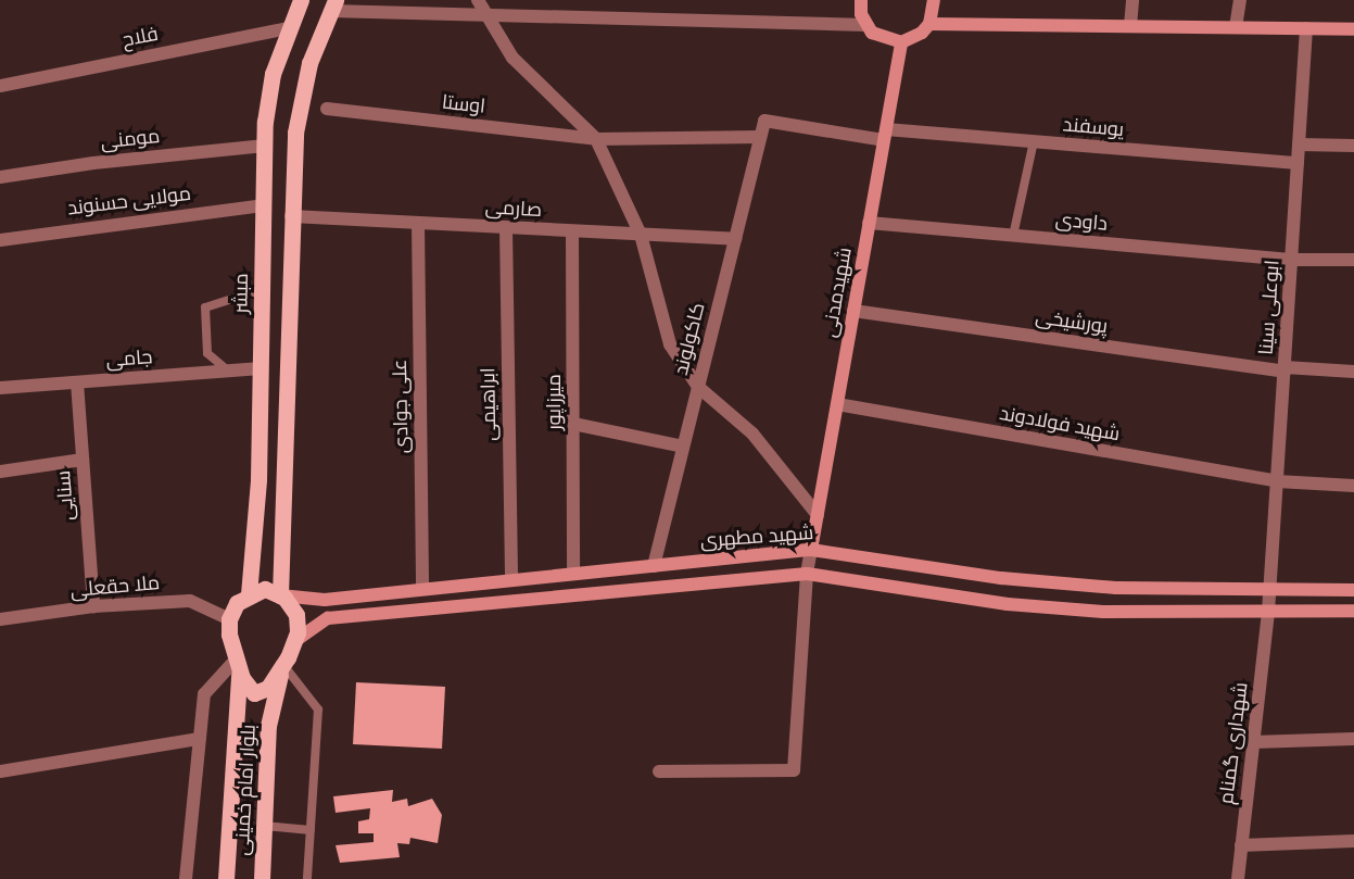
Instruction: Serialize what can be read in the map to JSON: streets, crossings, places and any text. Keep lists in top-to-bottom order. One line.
{"streets":{"main road":["شهیدمدنی","مبشر","شهید مطهری","بلوار امام خمینی"],"street":["فلاح","اوستا","یوسفند","مومنی","مولایی حسنوند","صارمی","داودی","ابوعلی سینا","پورشیخی","کاکولوند","جامی","میرزاپور","ابراهیمی","علی جوادی","شهید فولادوند","سنایی","ملا حقعلی","شهداری گمنام"]},"crossings":[["فلاح","مبشر"],["اوستا","کاکولوند"],["یوسفند","شهیدمدنی"],["یوسفند","ابوعلی سینا"],["یوسفند","کاکولوند"],["مومنی","مبشر"],["مولایی حسنوند","مبشر"],["صارمی","کاکولوند"],["صارمی","میرزاپور"],["صارمی","ابراهیمی"],["صارمی","علی جوادی"],["داودی","شهیدمدنی"],["داودی","ابوعلی سینا"],["شهیدمدنی","پورشیخی"],["شهیدمدنی","شهید فولادوند"],["شهیدمدنی","شهید مطهری"],["مبشر","جامی"],["ابوعلی سینا","پورشیخی"],["ابوعلی سینا","شهید فولادوند"],["ابوعلی سینا","شهید مطهری"],["ابوعلی سینا","شهداری گمنام"],["کاکولوند","شهید مطهری"],["جامی","سنایی"],["میرزاپور","شهید مطهری"],["ابراهیمی","شهید مطهری"],["علی جوادی","شهید مطهری"],["سنایی","ملا حقعلی"],["شهید مطهری","شهداری گمنام"]]}
